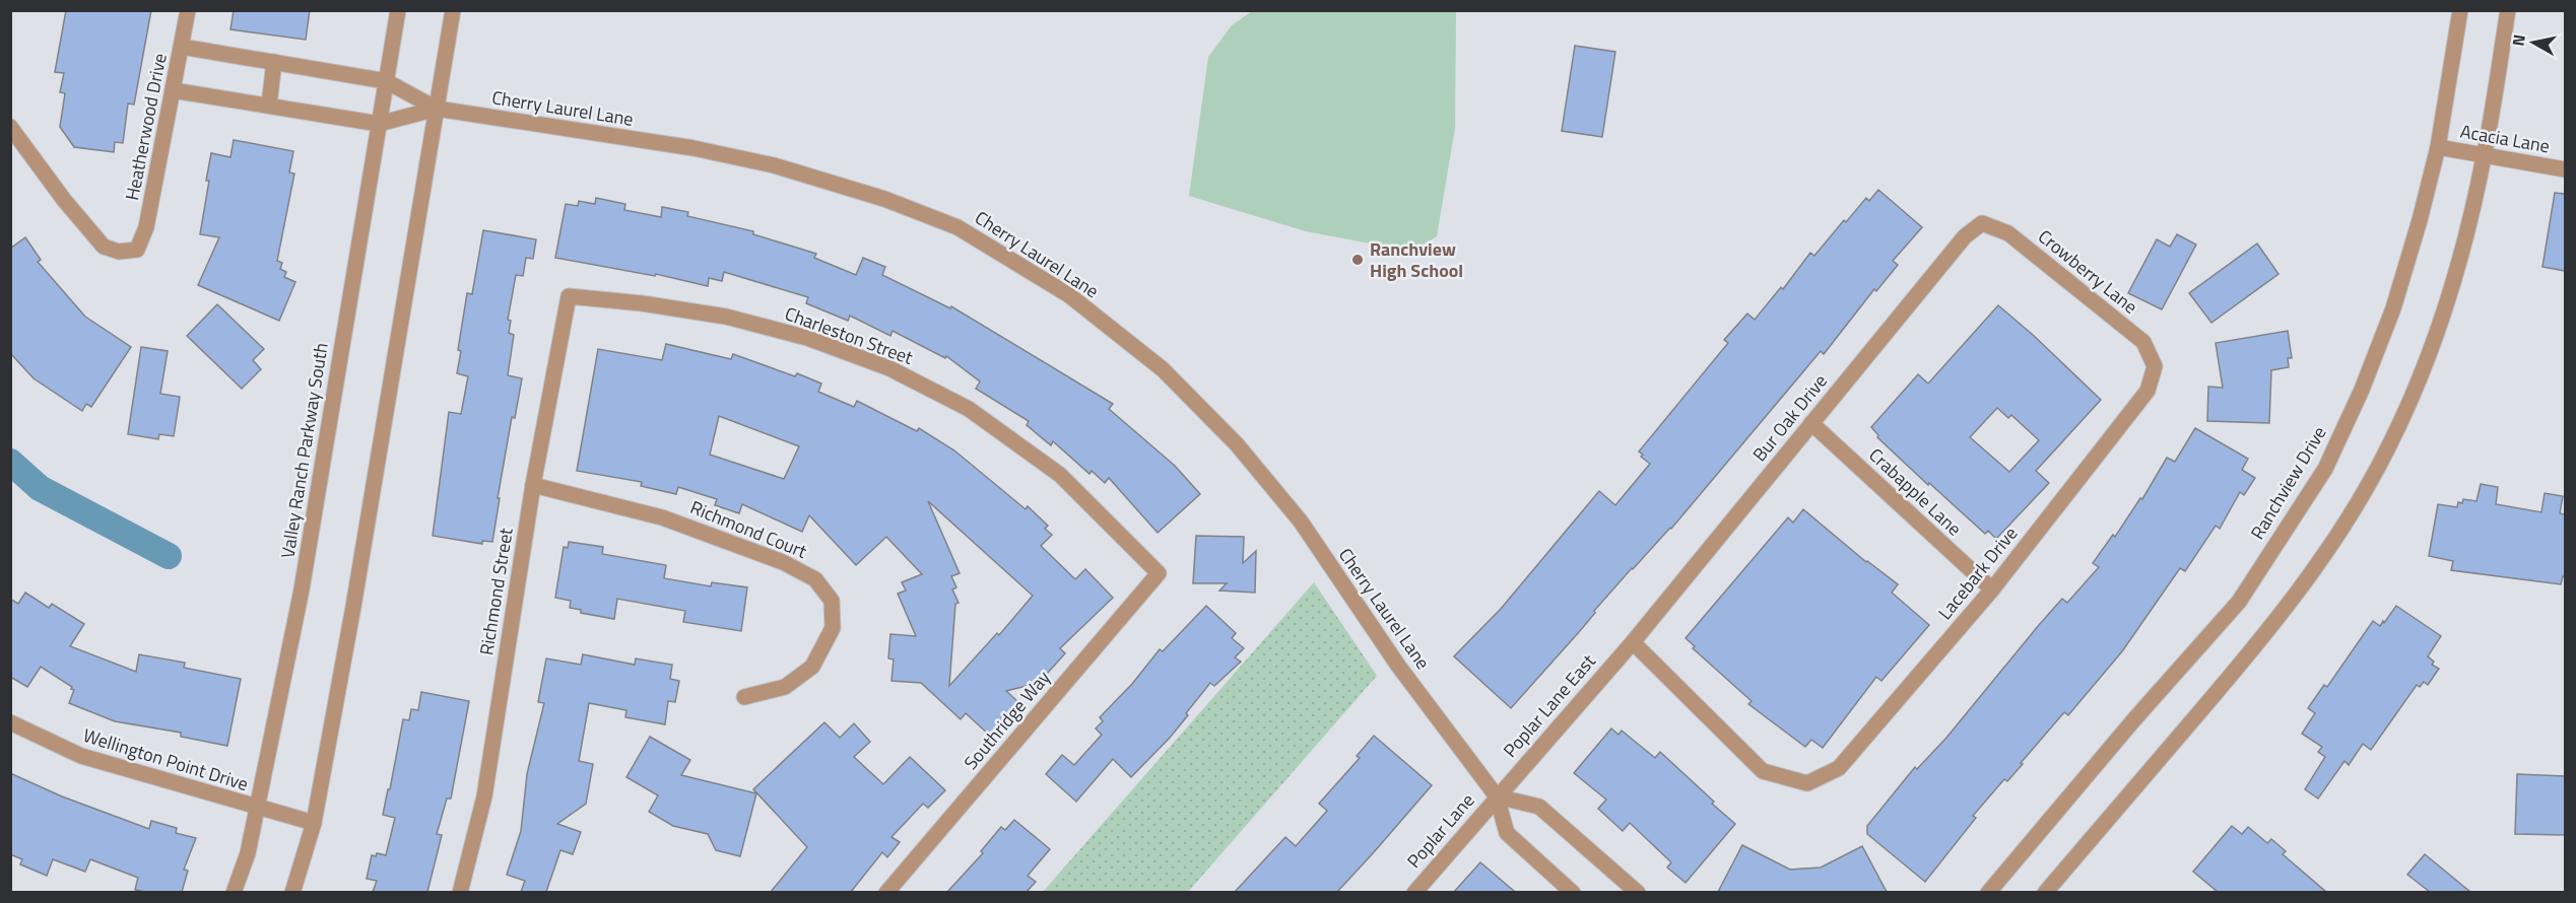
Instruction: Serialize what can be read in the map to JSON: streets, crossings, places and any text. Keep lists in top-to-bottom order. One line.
{"streets":{"street":["Cherry Laurel Lane","Heatherwood Drive","Acacia Lane","Crowberry Lane","Charleston Street","Bur Oak Drive","Valley Ranch Parkway South","Ranchview Drive","Crabapple Lane","Richmond Court","Lacebark Drive","Richmond Street","Poplar Lane East","Southridge Way","Wellington Point Drive","Poplar Lane"]},"crossings":[["Cherry Laurel Lane","Heatherwood Drive"],["Cherry Laurel Lane","Valley Ranch Parkway South"],["Cherry Laurel Lane","Poplar Lane East"],["Cherry Laurel Lane","Poplar Lane"],["Acacia Lane","Ranchview Drive"],["Crowberry Lane","Bur Oak Drive"],["Crowberry Lane","Lacebark Drive"],["Charleston Street","Richmond Street"],["Charleston Street","Southridge Way"],["Bur Oak Drive","Crabapple Lane"],["Bur Oak Drive","Lacebark Drive"],["Bur Oak Drive","Poplar Lane East"],["Valley Ranch Parkway South","Wellington Point Drive"],["Crabapple Lane","Lacebark Drive"],["Richmond Court","Richmond Street"],["Lacebark Drive","Poplar Lane East"],["Poplar Lane East","Poplar Lane"]],"places":["Ranchview High School"],"north":"left"}
